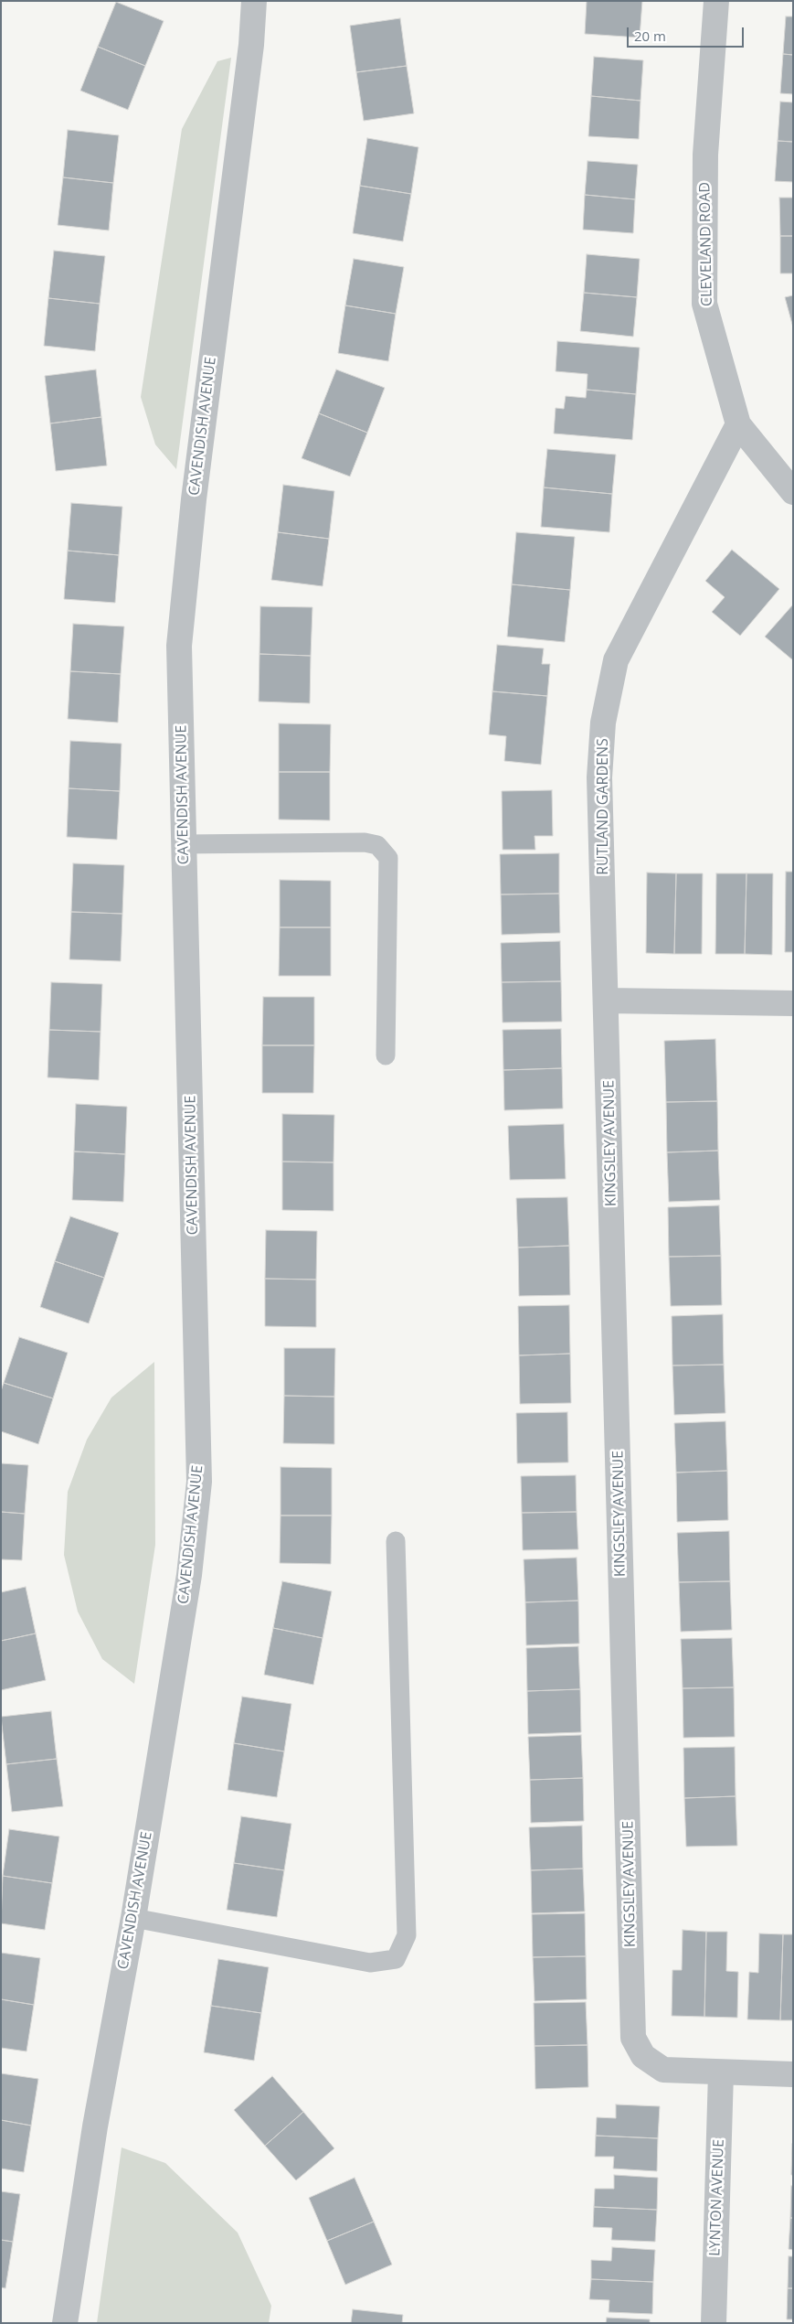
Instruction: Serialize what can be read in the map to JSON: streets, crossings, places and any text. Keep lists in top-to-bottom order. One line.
{"streets":{"street":["CLEVELAND ROAD","CAVENDISH AVENUE","RUTLAND GARDENS","KINGSLEY AVENUE","LYNTON AVENUE"]},"crossings":[["CLEVELAND ROAD","RUTLAND GARDENS"],["RUTLAND GARDENS","KINGSLEY AVENUE"],["KINGSLEY AVENUE","LYNTON AVENUE"]],"scale_bar":"20 m"}
